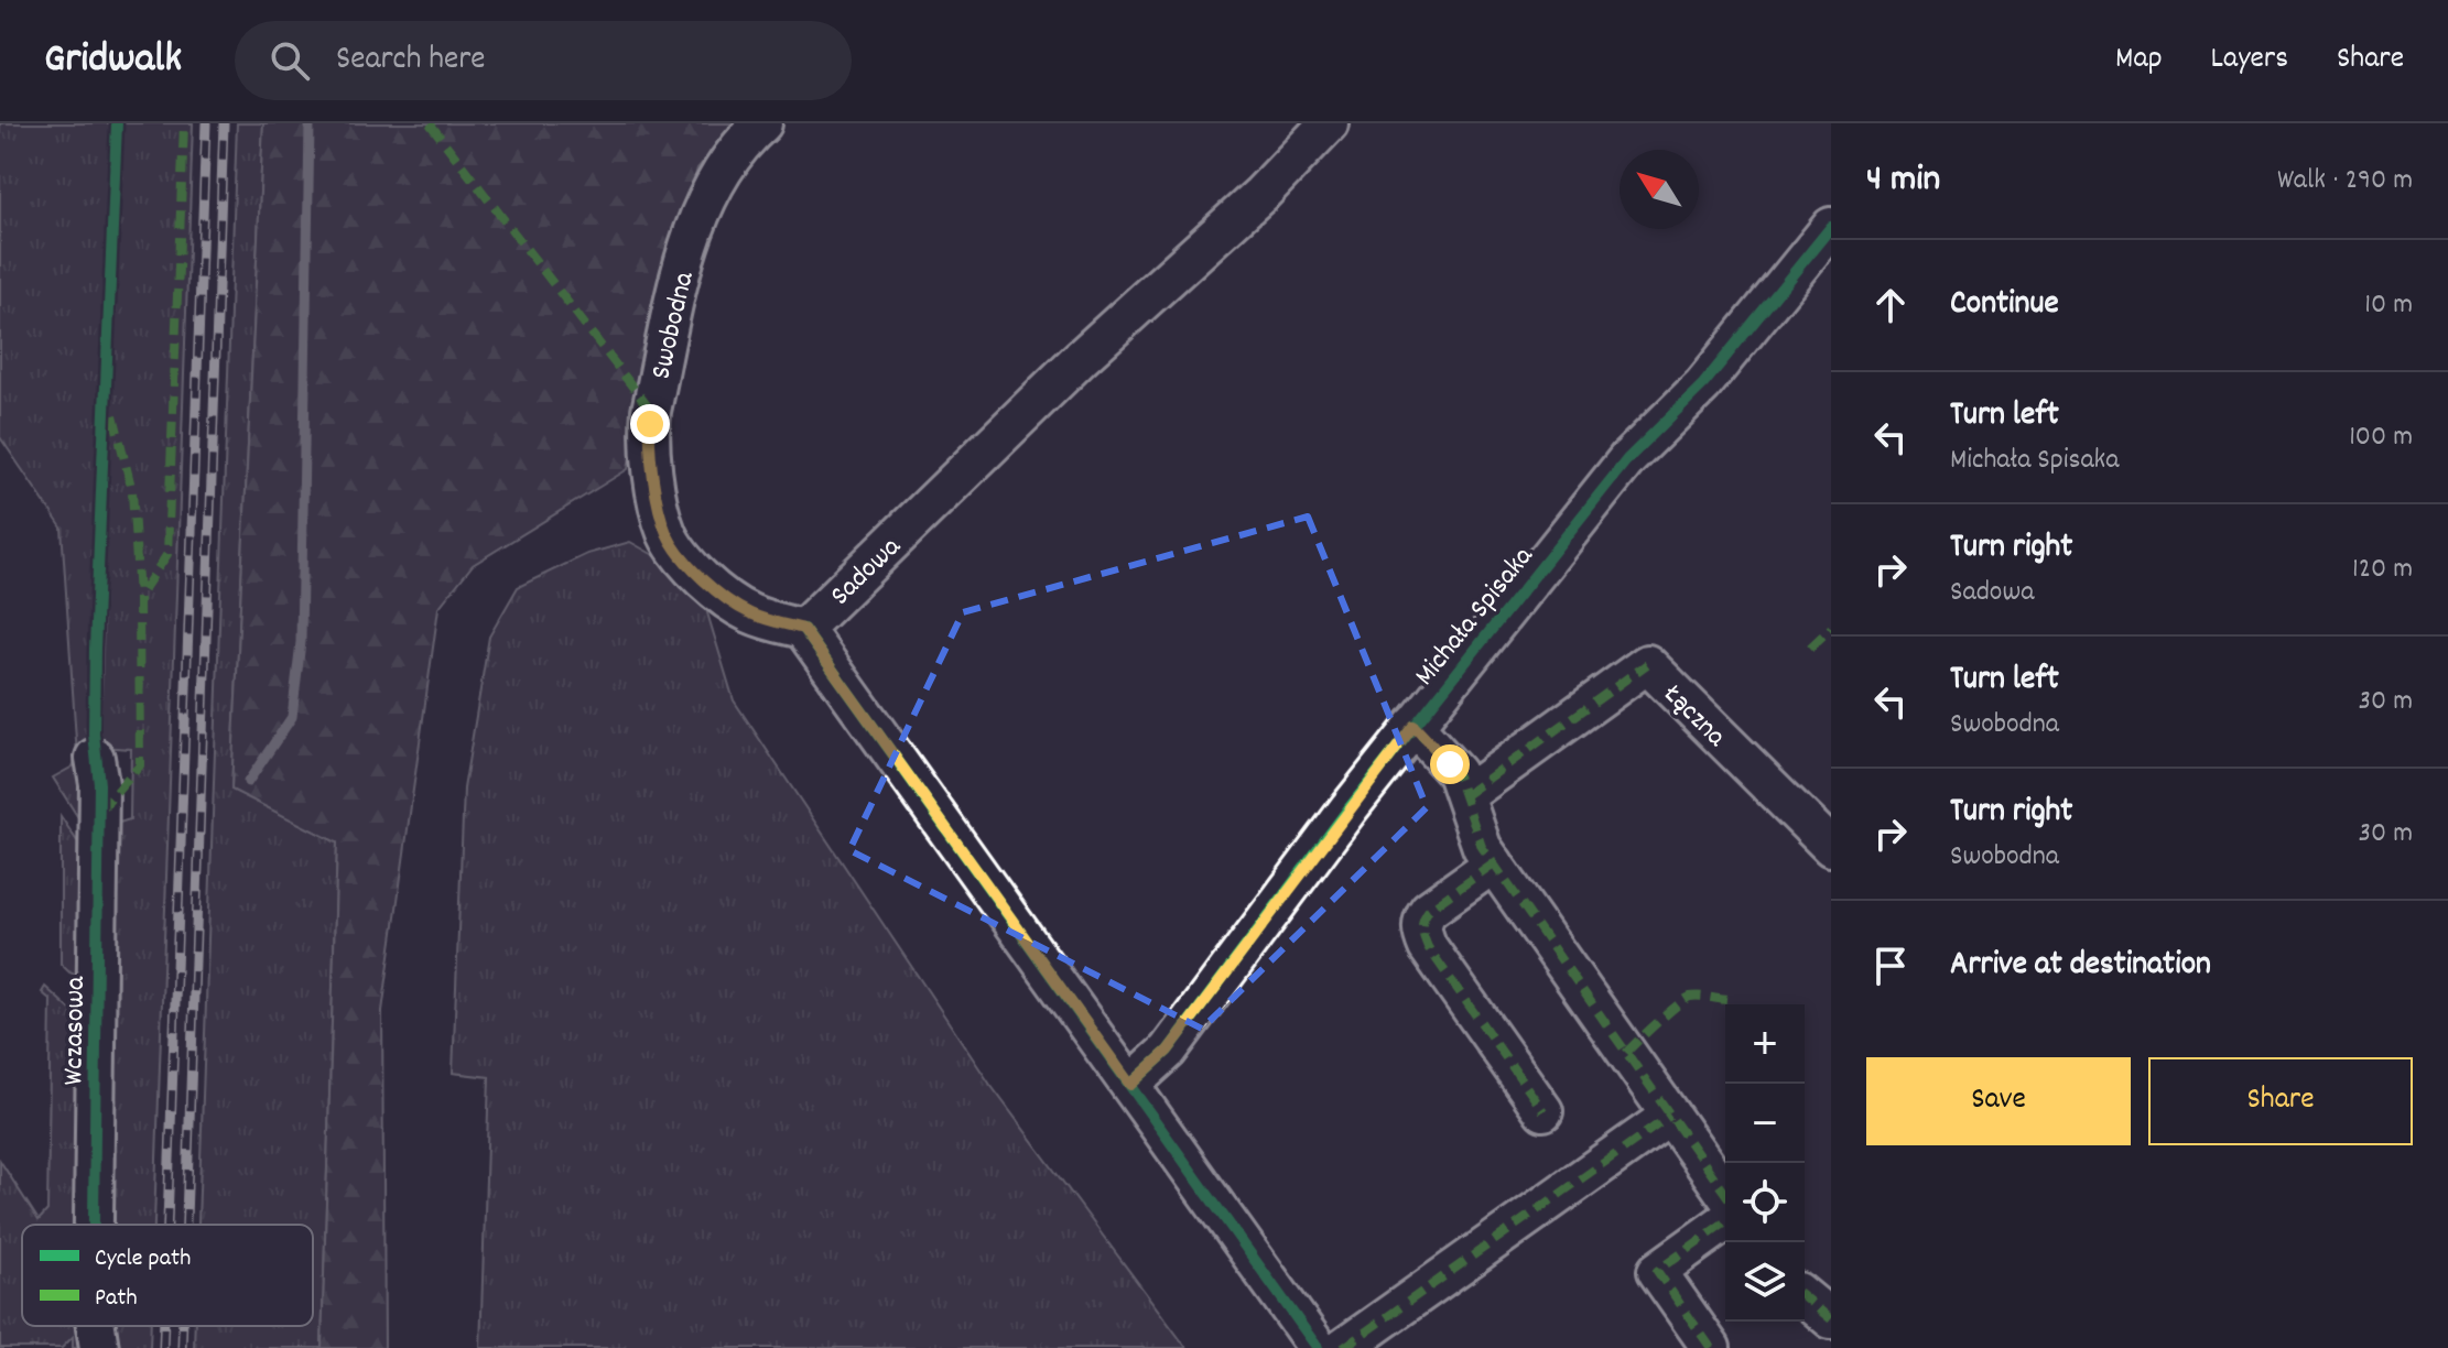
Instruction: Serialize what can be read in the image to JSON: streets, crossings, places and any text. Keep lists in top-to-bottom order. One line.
{"streets":{"street":["Swobodna","Sadowa","Michała Spisaka","Łączna","Wczasowa"]},"crossings":[["Swobodna","Sadowa"],["Sadowa","Michała Spisaka"]],"legend":["Cycle path","Path"],"north":"top left","page":{"header":"Gridwalk","search":"Search here","nav":["Map","Layers","Share"],"heading":["4 min","Walk · 290 m"],"list":[["Continue","10 m"],["Turn left","Michała Spisaka","100 m"],["Turn right","Sadowa","120 m"],["Turn left","Swobodna","30 m"],["Turn right","Swobodna","30 m"],"Arrive at destination"],"map_buttons":["+","−"],"buttons":["Save","Share"]}}
